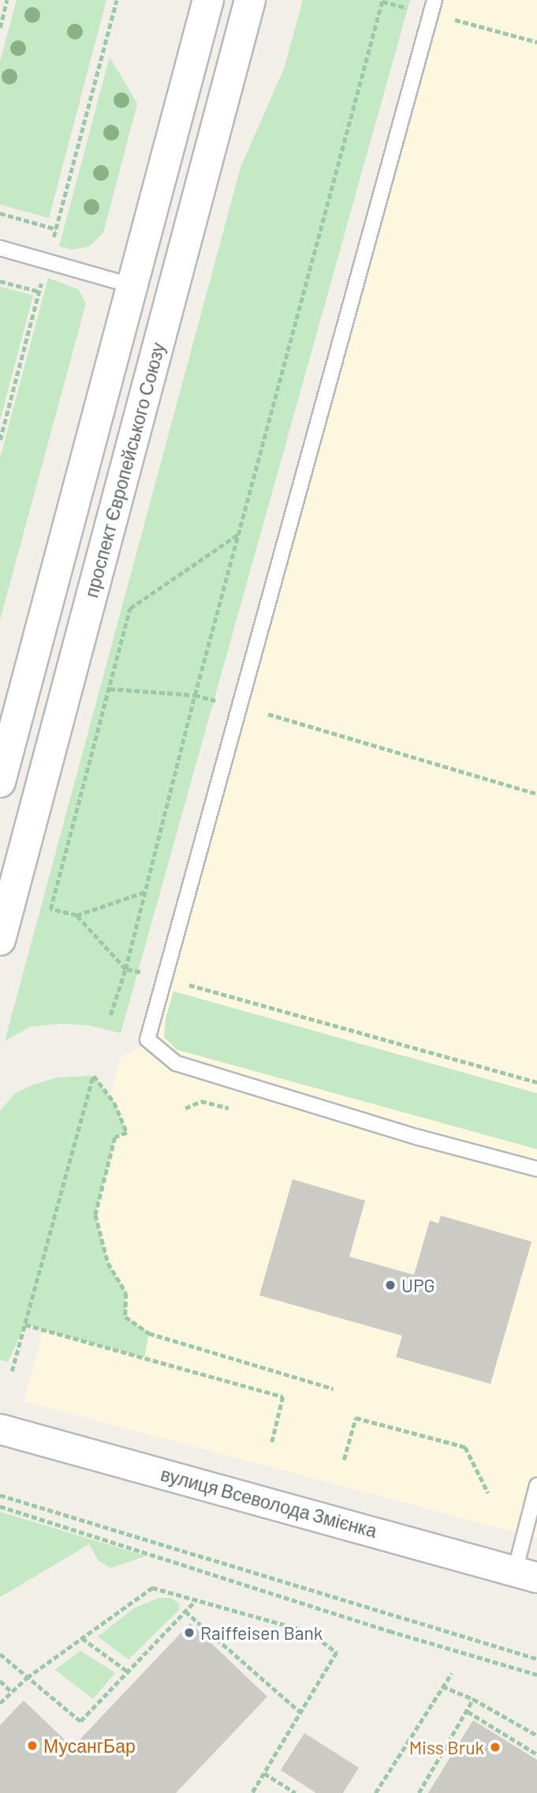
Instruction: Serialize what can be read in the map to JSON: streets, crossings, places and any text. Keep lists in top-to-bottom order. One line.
{"streets":{"main road":["проспект Європейського Союзу"],"street":["вулиця Всеволода Змієнка"]},"places":["UPG","Raiffeisen Bank","МусангБар","Miss Bruk"]}
